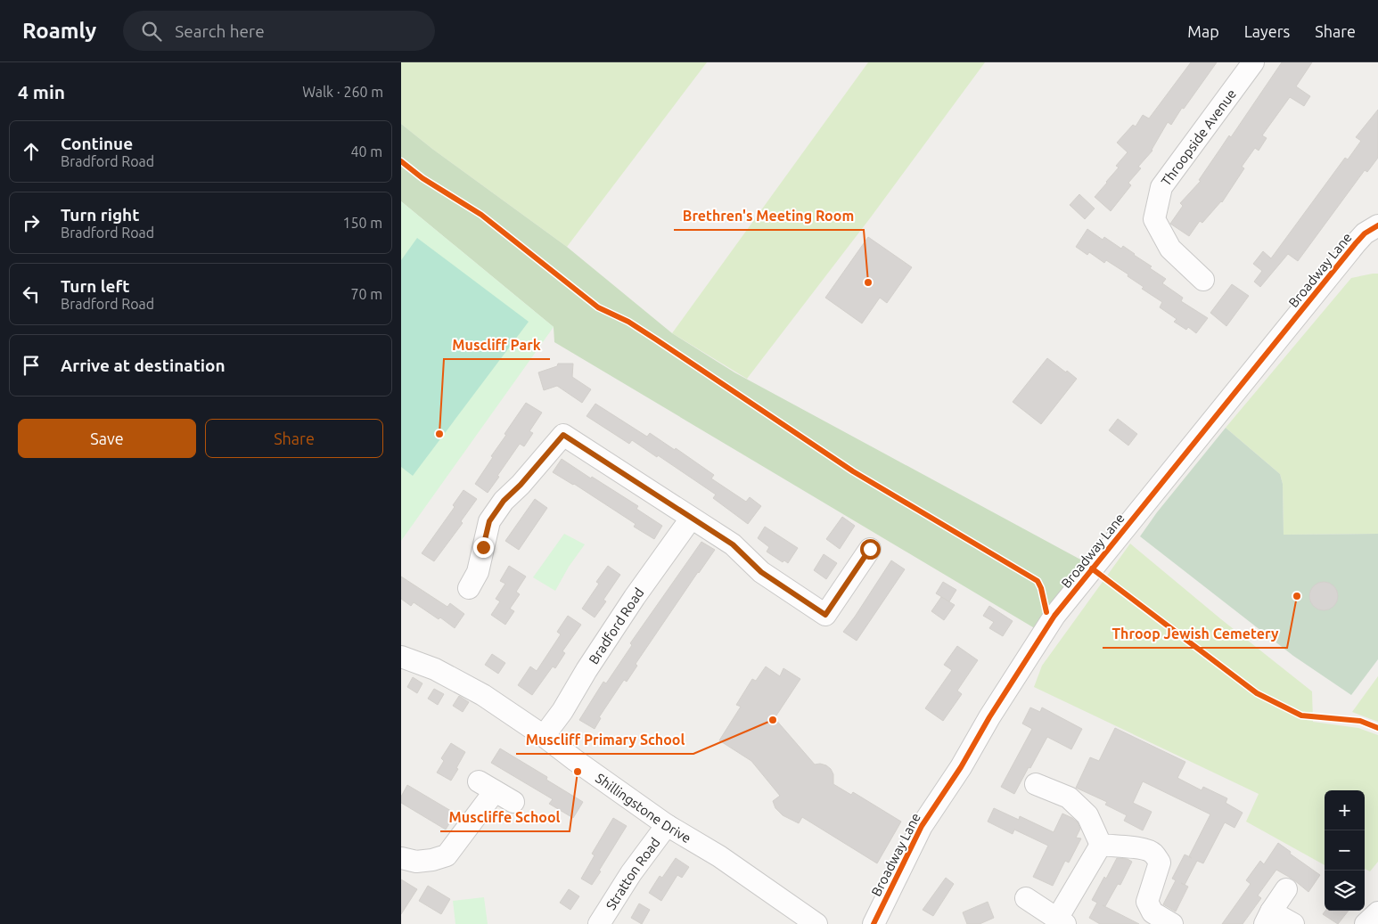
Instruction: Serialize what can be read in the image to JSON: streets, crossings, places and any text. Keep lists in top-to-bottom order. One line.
{"streets":{"street":["Throopside Avenue","Broadway Lane","Bradford Road","Shillingstone Drive","Stratton Road"]},"crossings":[["Bradford Road","Shillingstone Drive"],["Shillingstone Drive","Stratton Road"]],"places":["Brethren's Meeting Room","Muscliff Park","Throop Jewish Cemetery","Muscliff Primary School","Muscliffe School"],"page":{"header":"Roamly","search":"Search here","nav":["Map","Layers","Share"],"heading":["4 min","Walk · 260 m"],"list":[["Continue","Bradford Road","40 m"],["Turn right","Bradford Road","150 m"],["Turn left","Bradford Road","70 m"],"Arrive at destination"],"buttons":["Save","Share"],"map_buttons":["+","−"]}}
